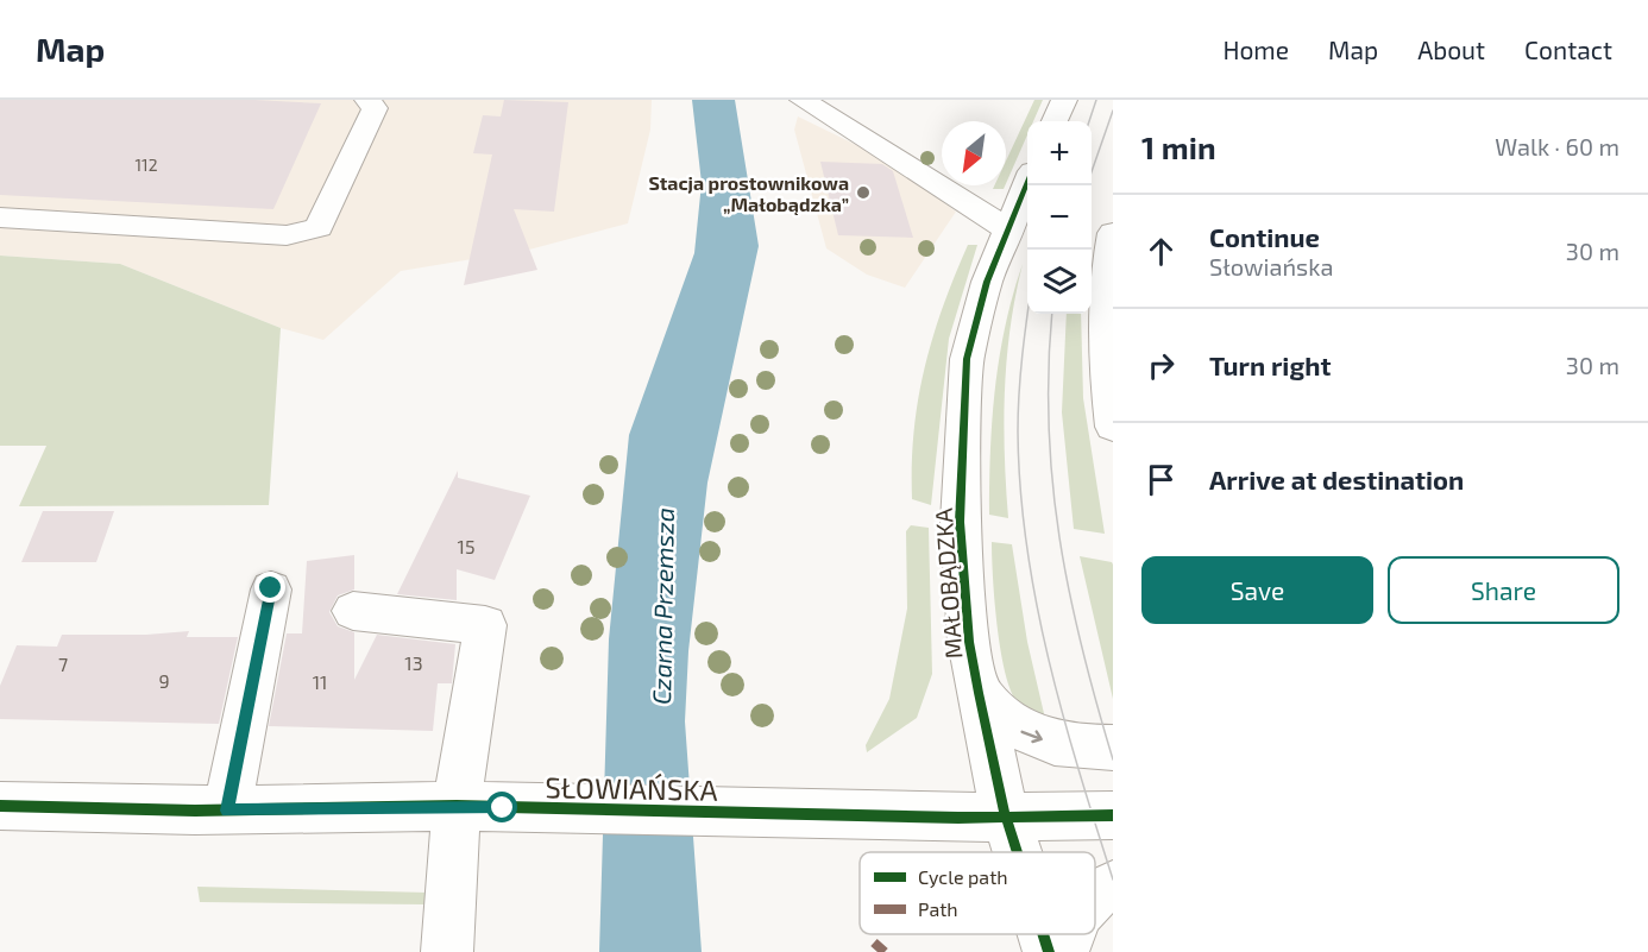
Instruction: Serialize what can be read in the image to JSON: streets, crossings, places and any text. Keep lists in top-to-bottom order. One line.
{"streets":{"street":["MAŁOBĄDZKA","SŁOWIAŃSKA"]},"crossings":[["MAŁOBĄDZKA","SŁOWIAŃSKA"]],"water":["Czarna Przemsza"],"places":["Stacja prostownikowa „Małobądzka”"],"house_numbers":["112","15","13","7","9","11"],"legend":["Cycle path","Path"],"north":"bottom left","page":{"header":"Map","nav":["Home","Map","About","Contact"],"heading":["1 min","Walk · 60 m"],"map_buttons":["+","−"],"list":[["Continue","Słowiańska","30 m"],["Turn right","30 m"],"Arrive at destination"],"buttons":["Save","Share"]}}
